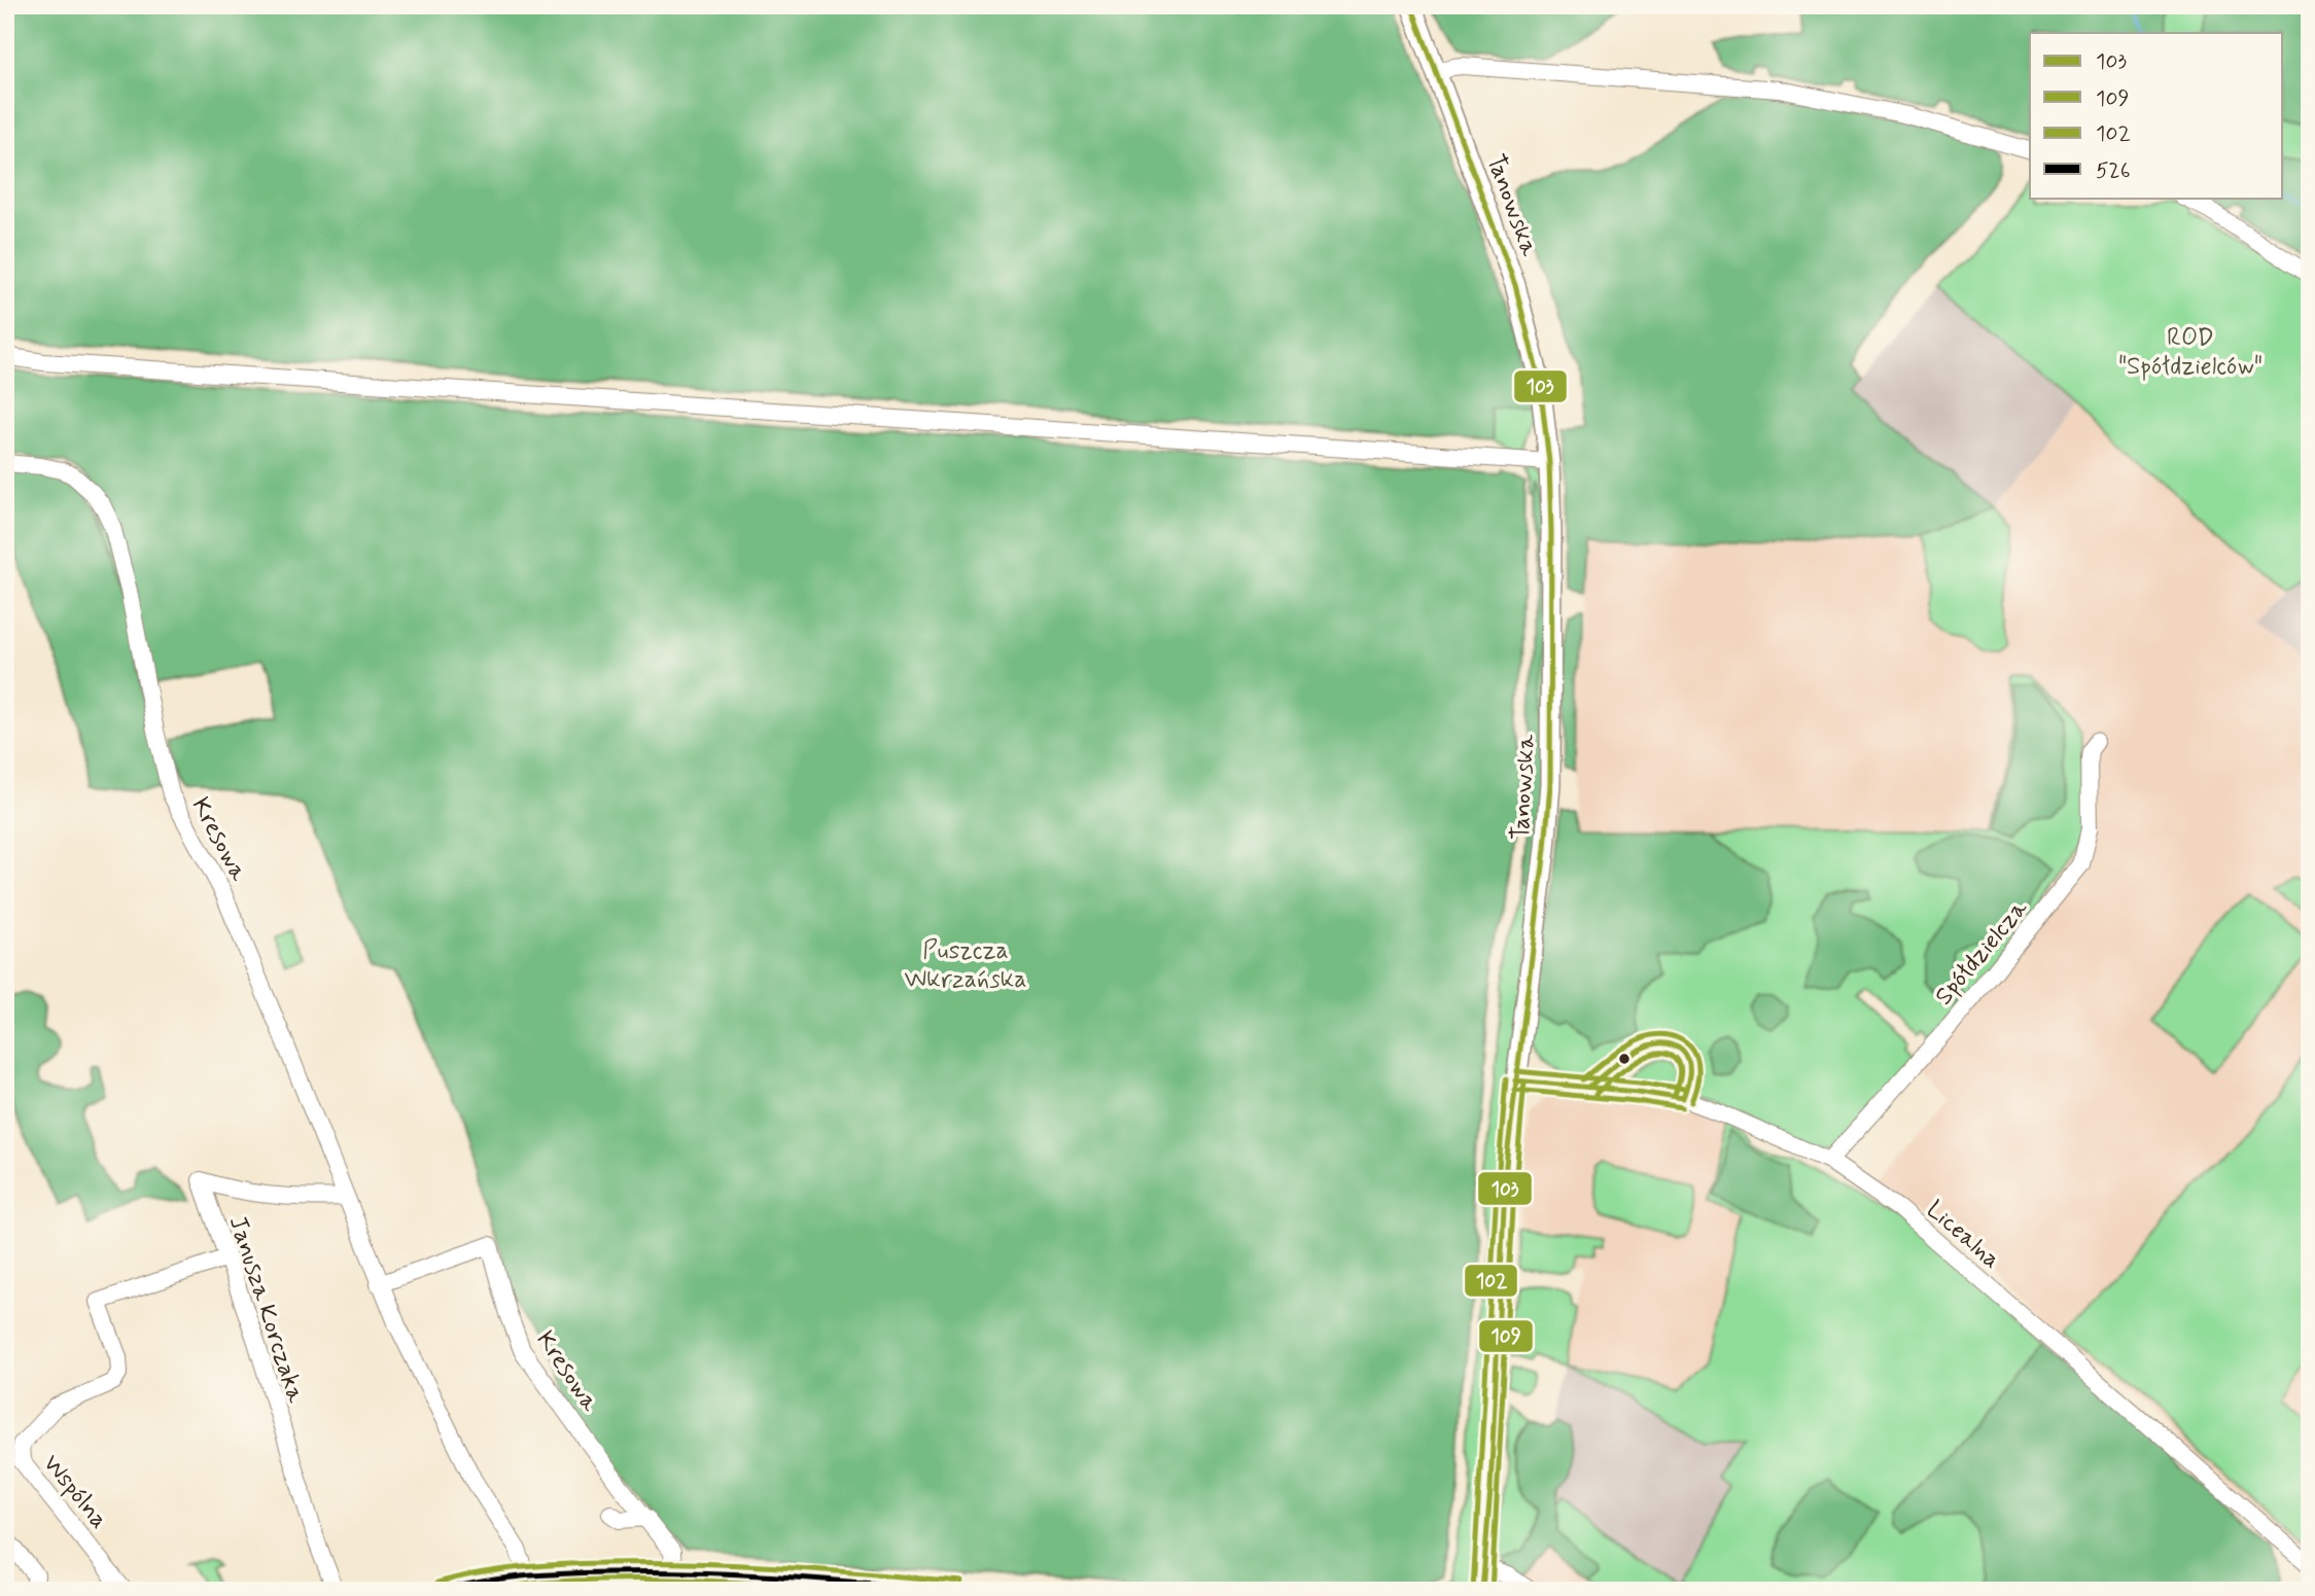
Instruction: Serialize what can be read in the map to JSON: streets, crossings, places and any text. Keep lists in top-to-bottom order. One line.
{"streets":{"main road":["Tanowska"],"street":["Kresowa","Spółdzielcza","Licealna","Janusza Korczaka","Wspólna"]},"crossings":[["Tanowska","Licealna"],["Kresowa","Janusza Korczaka"],["Spółdzielcza","Licealna"],["Janusza Korczaka","Wspólna"]],"parks":["ROD \"Spółdzielców\"","Puszcza Wkrzańska"],"lines":["transit line 103","transit line 102","transit line 109","transit line 526"],"legend":["103","109","102","526"]}
